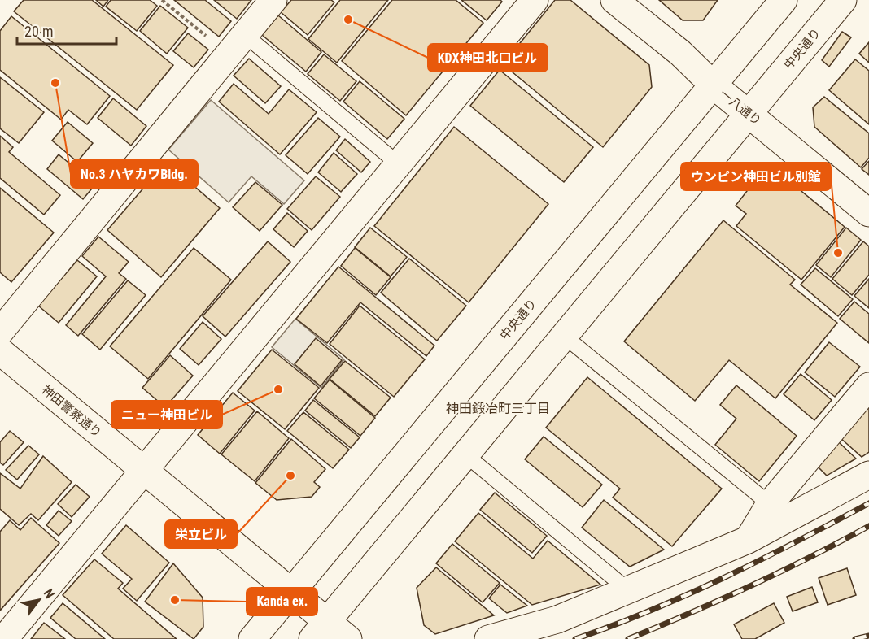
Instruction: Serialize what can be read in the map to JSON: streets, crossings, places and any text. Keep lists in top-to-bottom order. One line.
{"streets":{"main road":["中央通り","一八通り","神田警察通り"]},"crossings":[["中央通り","一八通り"],["中央通り","神田警察通り"]],"districts":["神田鍛冶町三丁目"],"places":["KDX神田北口ビル","No.3 ハヤカワBldg.","ウンピン神田ビル別館","ニュー神田ビル","栄立ビル","Kanda ex."],"scale_bar":"20 m","north":"top right"}
